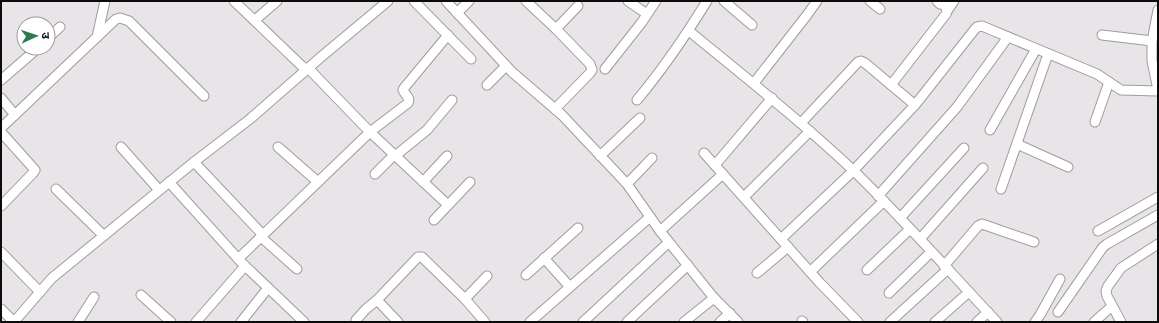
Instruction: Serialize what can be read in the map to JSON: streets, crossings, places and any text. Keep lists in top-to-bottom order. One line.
{"north":"right"}
